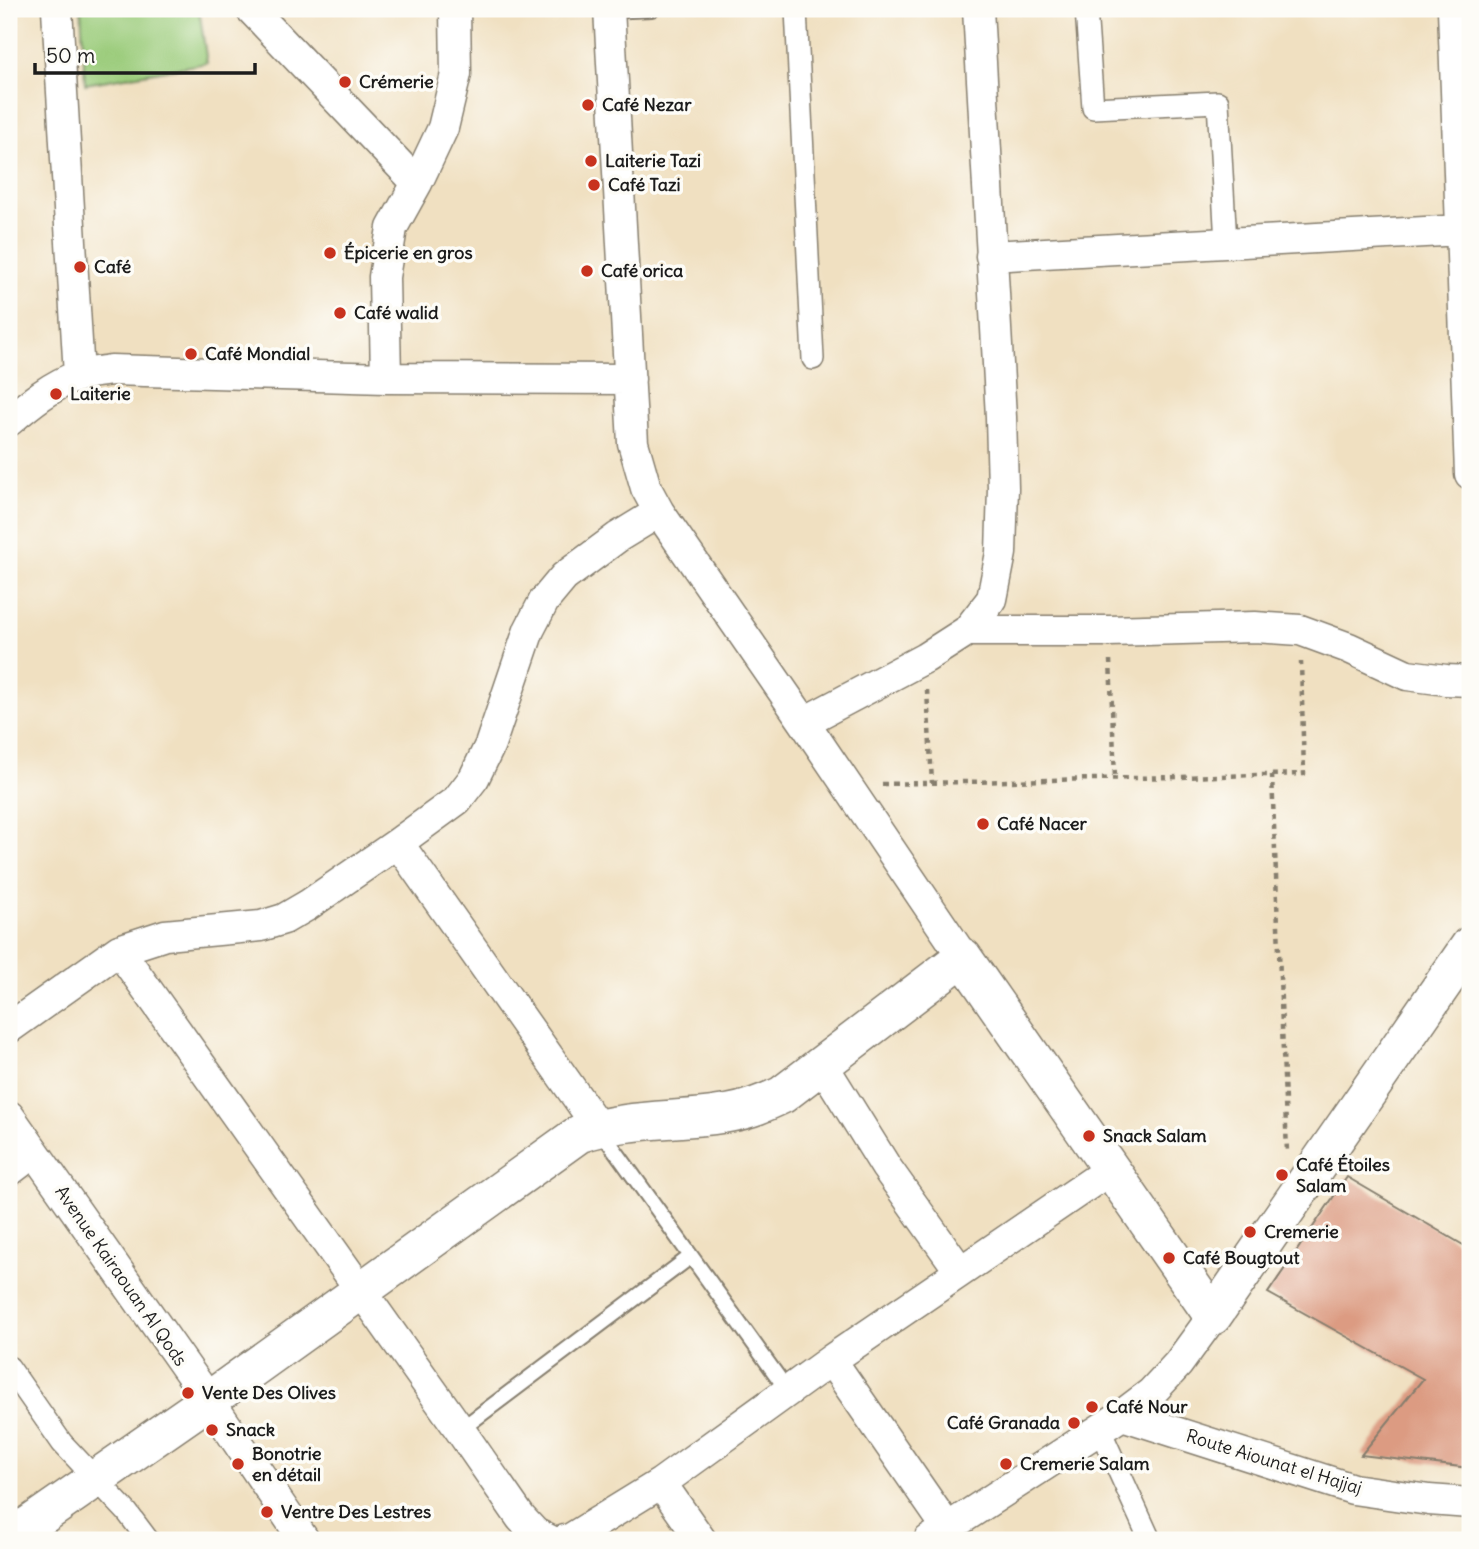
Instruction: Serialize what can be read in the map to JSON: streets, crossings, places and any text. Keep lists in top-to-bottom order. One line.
{"streets":{"street":["Avenue Kairaouan Al Qods","Route Aiounat el Hajjaj"]},"places":["Crémerie","Café Nezar","Laiterie Tazi","Café Tazi","Épicerie en gros","Café","Café orica","Café walid","Café Mondial","Laiterie","Café Nacer","Snack Salam","Café Étoiles Salam","Cremerie","Café Bougtout","Vente Des Olives","Café Nour","Café Granada","Snack","Bonotrie en détail","Cremerie Salam","Ventre Des Lestres"],"scale_bar":"50 m"}
